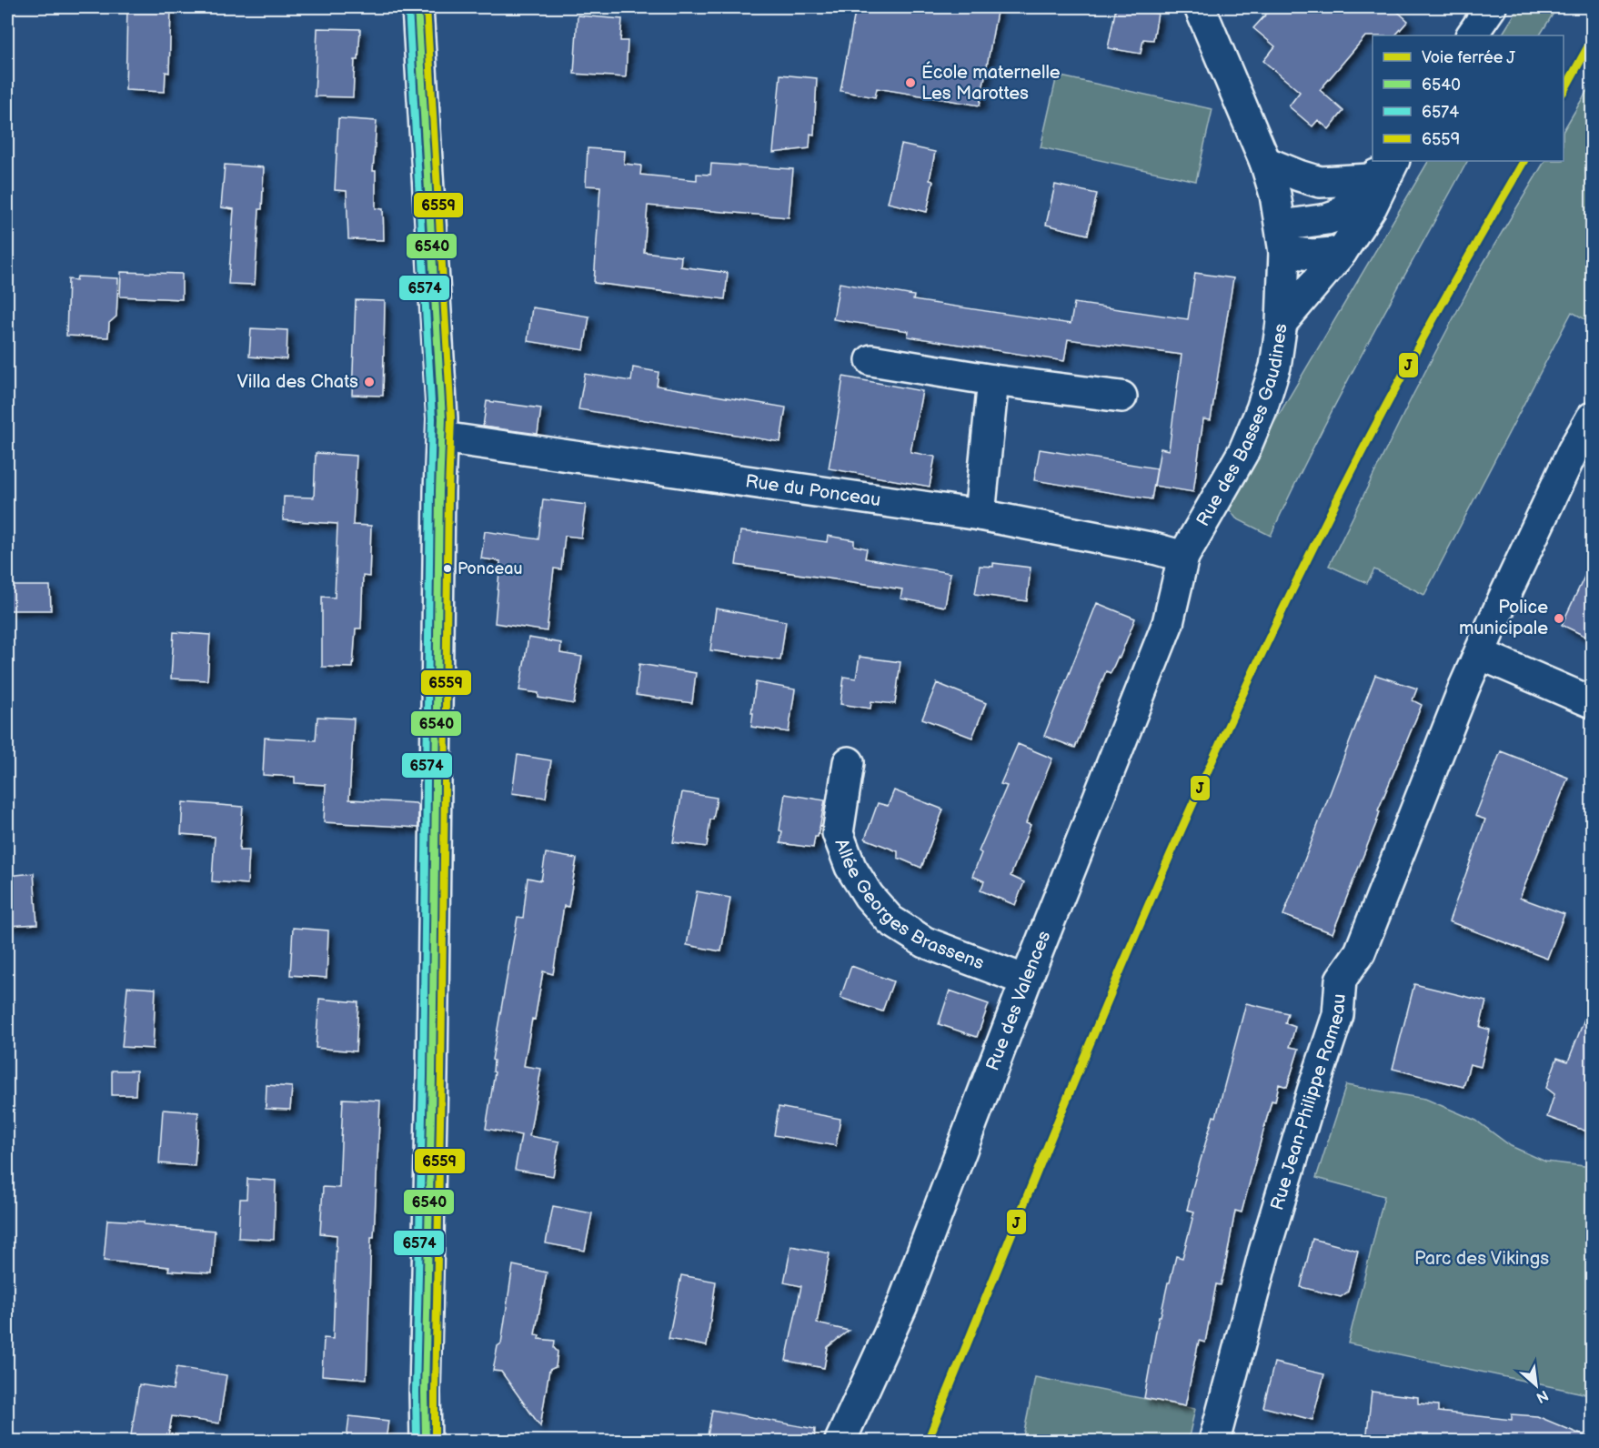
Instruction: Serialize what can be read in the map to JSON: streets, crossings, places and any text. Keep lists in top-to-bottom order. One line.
{"streets":{"street":["Rue des Basses Gaudines","Rue du Ponceau","Allée Georges Brassens","Rue des Valences","Rue Jean-Philippe Rameau"]},"crossings":[["Rue des Basses Gaudines","Rue du Ponceau"],["Rue des Basses Gaudines","Rue des Valences"],["Rue du Ponceau","Rue des Valences"],["Allée Georges Brassens","Rue des Valences"]],"parks":["Parc des Vikings"],"places":["École maternelle Les Marottes","Villa des Chats","Ponceau","Police municipale"],"lines":["transit line 6540","transit line 6559","transit line 6574","rail line J"],"legend":["Voie ferrée J","6540","6574","6559"],"north":"bottom right"}
